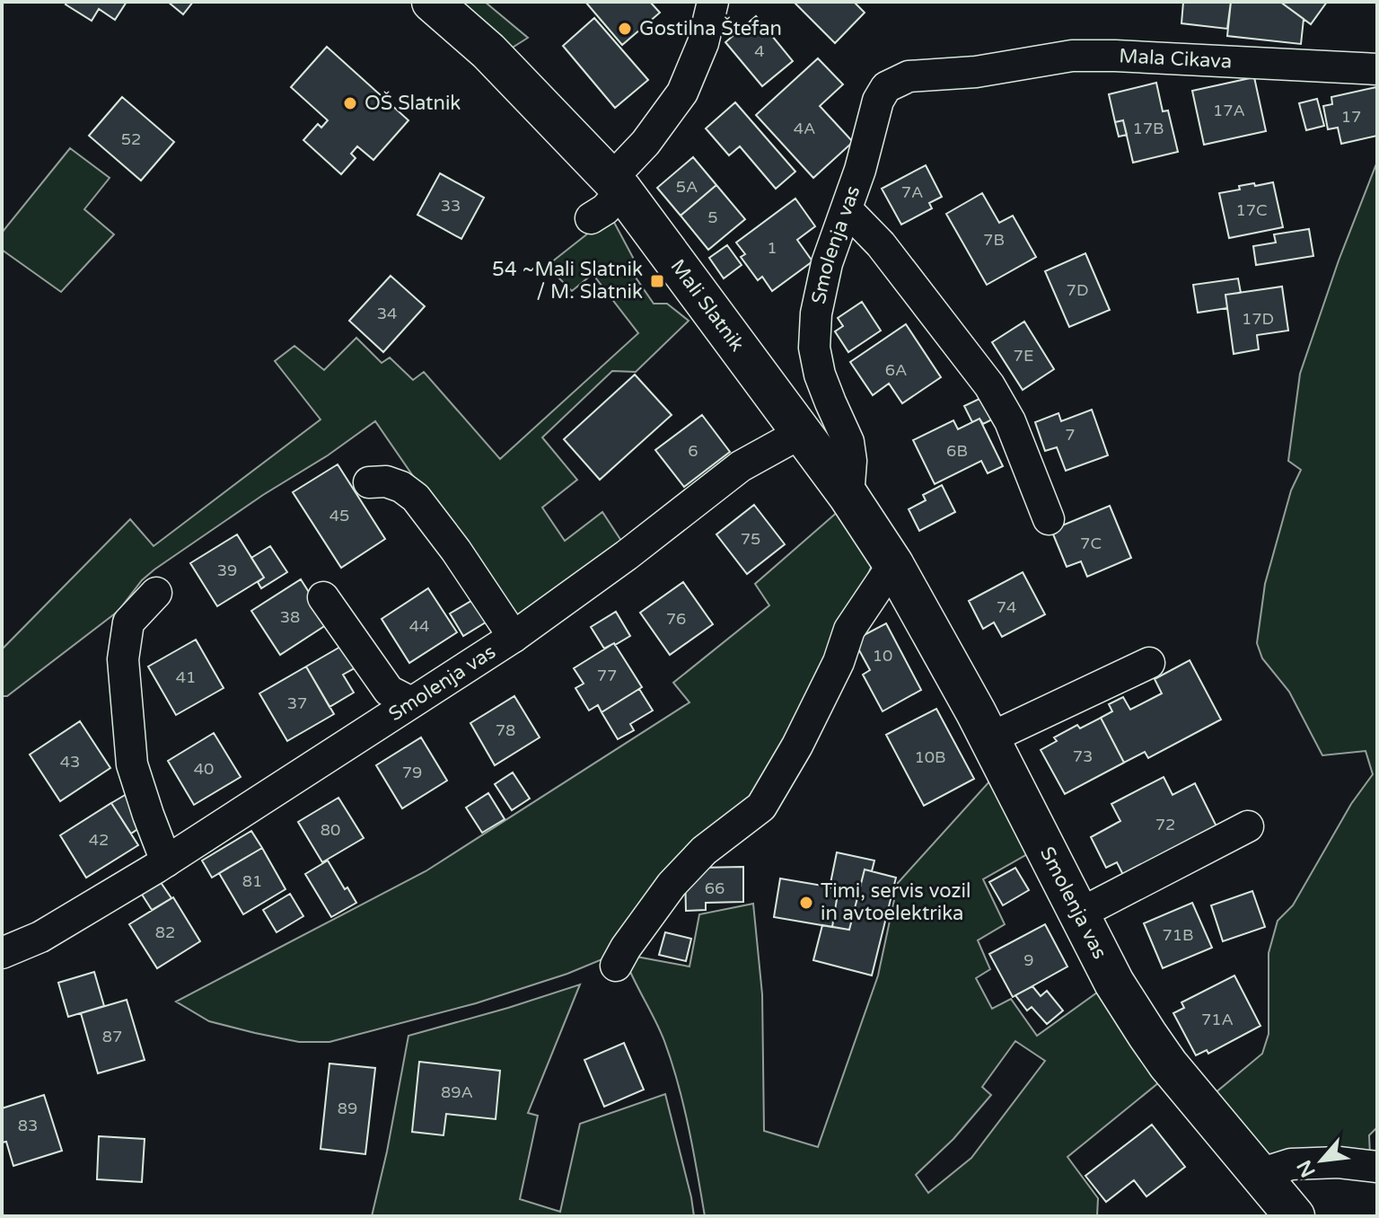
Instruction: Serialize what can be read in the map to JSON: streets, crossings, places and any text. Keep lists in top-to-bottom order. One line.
{"streets":{"main road":["Smolenja vas","Mali Slatnik"],"street":["Mala Cikava"]},"crossings":[["Mala Cikava","Smolenja vas"],["Smolenja vas","Mali Slatnik"]],"places":{"other":["Gostilna Štefan","OŠ Slatnik","Timi, servis vozil in avtoelektrika"],"transit":["54 ~Mali Slatnik / M. Slatnik"]},"house_numbers":["4","17A","17","4A","17B","52","5A","7A","33","17C","5","7B","1","7D","34","17D","7E","6A","7","6","6B","45","75","7C","39","74","38","76","44","10","77","41","37","78","73","10B","43","40","79","72","80","42","81","66","82","71B","9","71A","87","89A","89","83"],"north":"bottom left"}
